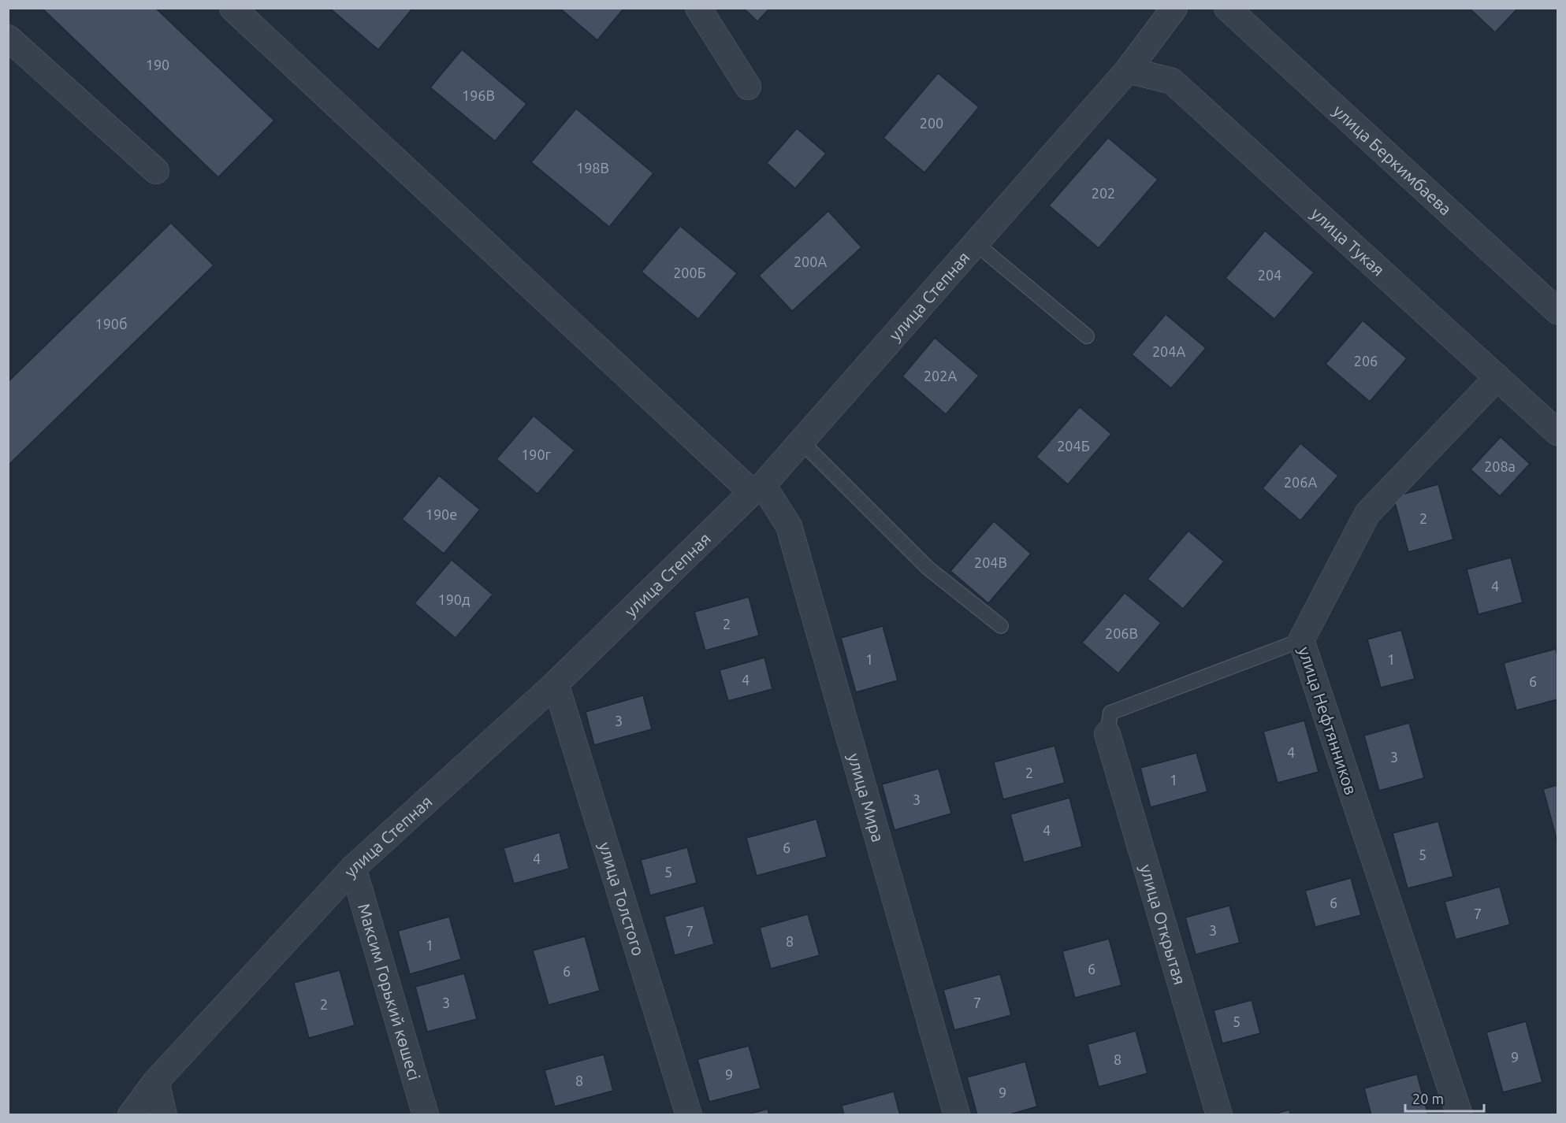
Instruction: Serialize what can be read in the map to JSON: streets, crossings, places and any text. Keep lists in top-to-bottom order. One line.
{"streets":{"street":["улица Беркимбаева","улица Тукая","улица Степная","улица Нефтянников","улица Мира","улица Толстого","улица Открытая","Максим Горький көшесі"]},"crossings":[["улица Тукая","улица Степная"],["улица Тукая","улица Нефтянников"],["улица Степная","улица Мира"],["улица Степная","улица Толстого"],["улица Степная","Максим Горький көшесі"]],"house_numbers":["190","196В","200","198В","202","200А","200Б","204","190б","204А","206","202А","204Б","190г","208а","206А","190е","2","204В","4","190д","2","206В","1","1","4","6","3","4","3","2","1","3","4","6","5","4","5","6","7","3","7","8","1","6","6","3","7","2","5","9","8","9","8","9"],"scale_bar":"20 m"}
